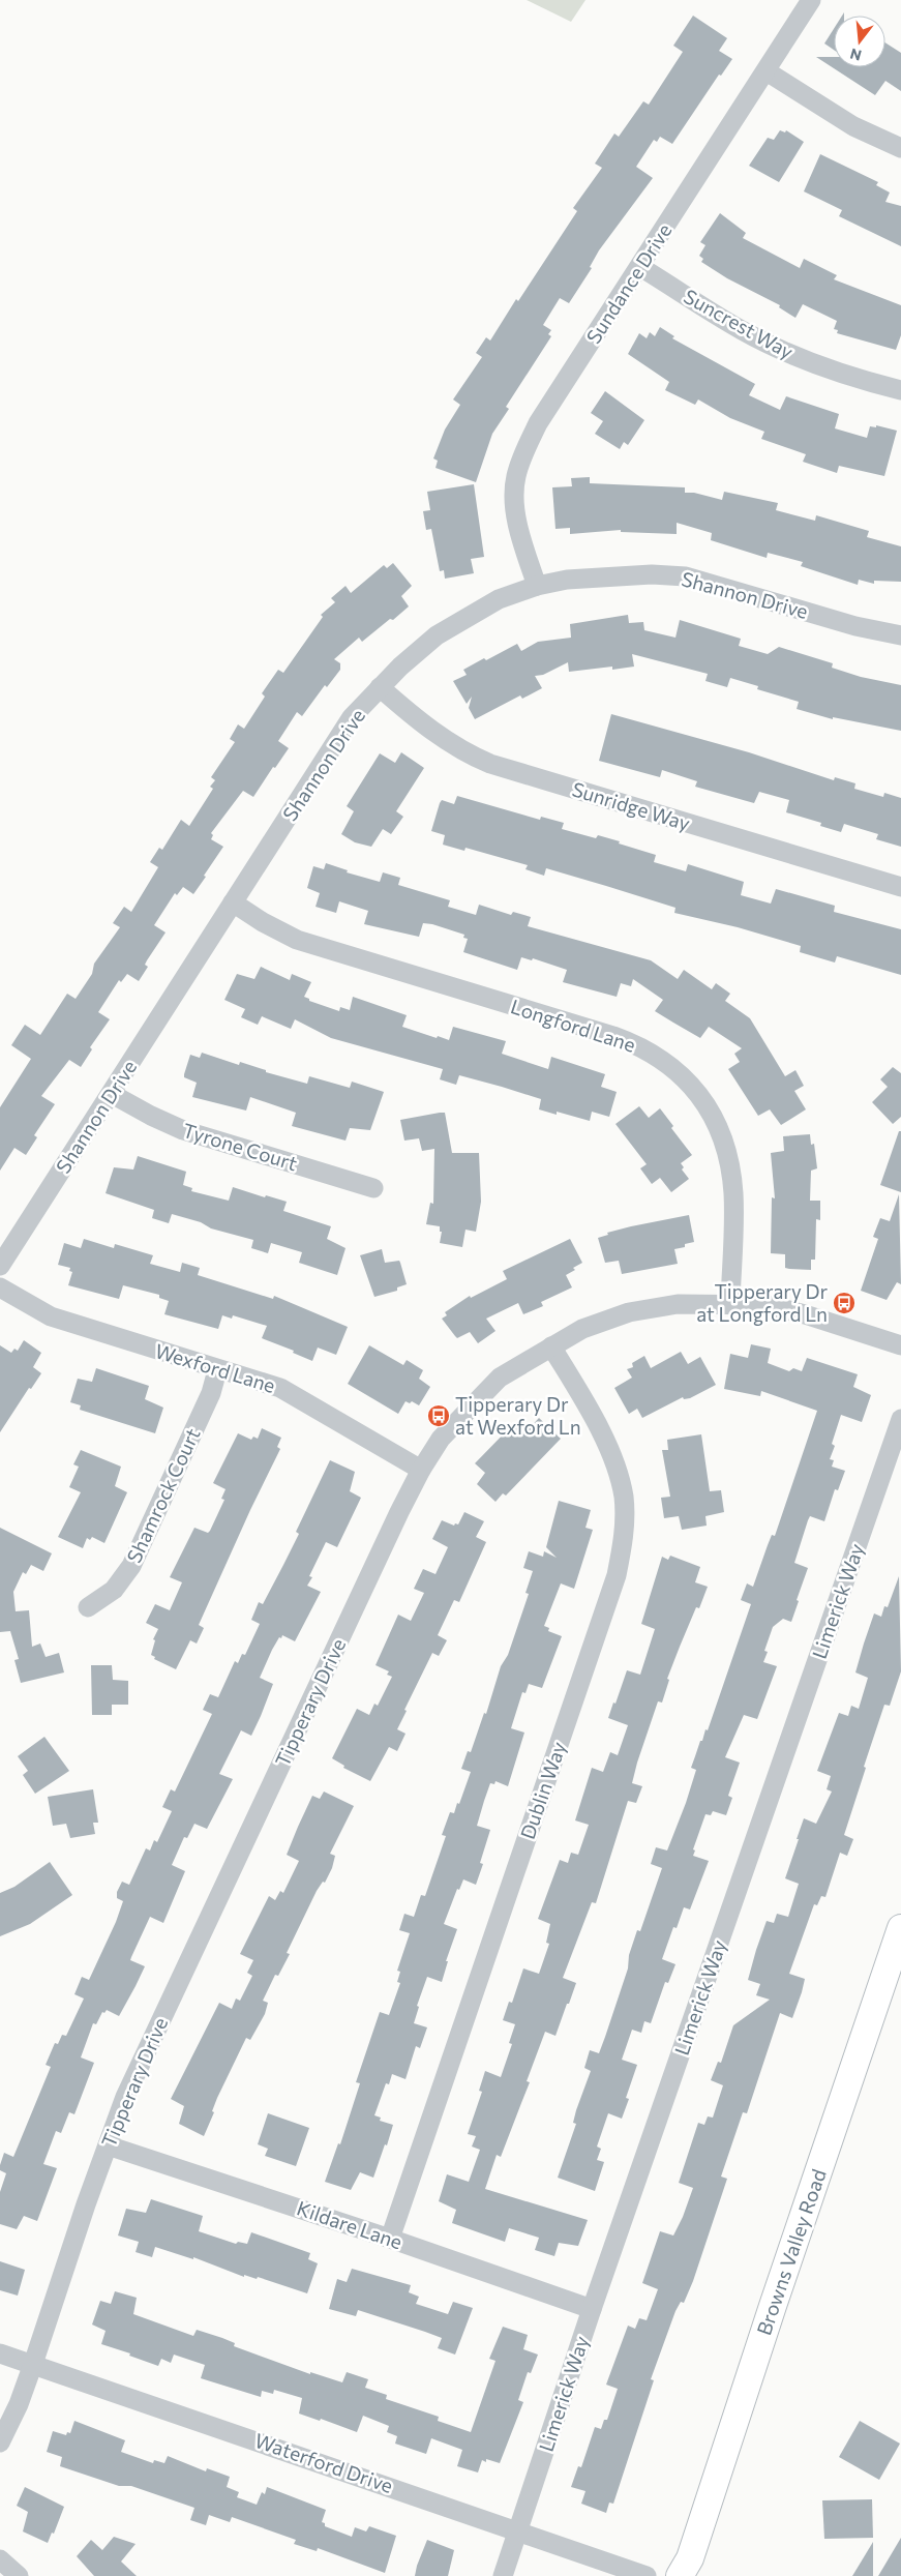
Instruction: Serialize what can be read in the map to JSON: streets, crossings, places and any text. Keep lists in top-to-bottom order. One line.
{"streets":{"main road":["Browns Valley Road"],"street":["Sundance Drive","Suncrest Way","Shannon Drive","Sunridge Way","Longford Lane","Tyrone Court","Wexford Lane","Shamrock Court","Limerick Way","Tipperary Drive","Dublin Way","Kildare Lane","Waterford Drive"]},"crossings":[["Sundance Drive","Suncrest Way"],["Sundance Drive","Shannon Drive"],["Shannon Drive","Sunridge Way"],["Shannon Drive","Longford Lane"],["Shannon Drive","Tyrone Court"],["Longford Lane","Tipperary Drive"],["Wexford Lane","Shamrock Court"],["Wexford Lane","Tipperary Drive"],["Limerick Way","Kildare Lane"],["Limerick Way","Waterford Drive"],["Tipperary Drive","Dublin Way"],["Tipperary Drive","Kildare Lane"],["Tipperary Drive","Waterford Drive"],["Dublin Way","Kildare Lane"]],"places":{"bus stop":["Tipperary Dr at Longford Ln","Tipperary Dr at Wexford Ln"]},"north":"bottom"}
